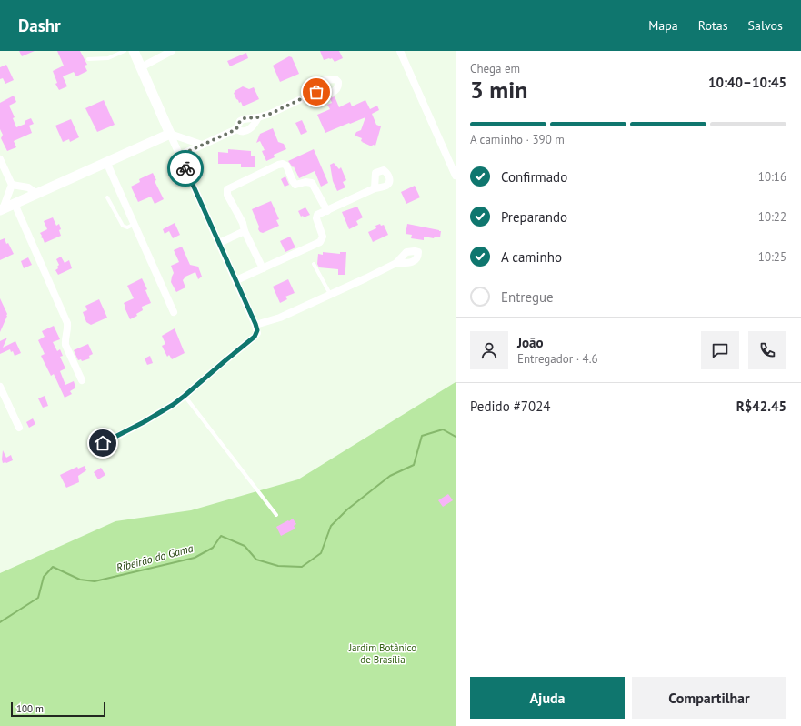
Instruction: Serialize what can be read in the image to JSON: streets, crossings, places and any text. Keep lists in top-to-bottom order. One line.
{"water":["Ribeirão do Gama"],"parks":["Jardim Botânico de Brasília"],"scale_bar":"100 m","page":{"header":"Dashr","nav":["Mapa","Rotas","Salvos"],"heading":["3 min","Chega em","10:40–10:45"],"panel":["João","Entregador · 4.6","Pedido #7024","R$42.45"],"bar":"A caminho · 390 m","list":[["Confirmado","10:16"],["Preparando","10:22"],["A caminho","10:25"],"Entregue"],"buttons":["Ajuda","Compartilhar"],"scale":"100 m"}}
